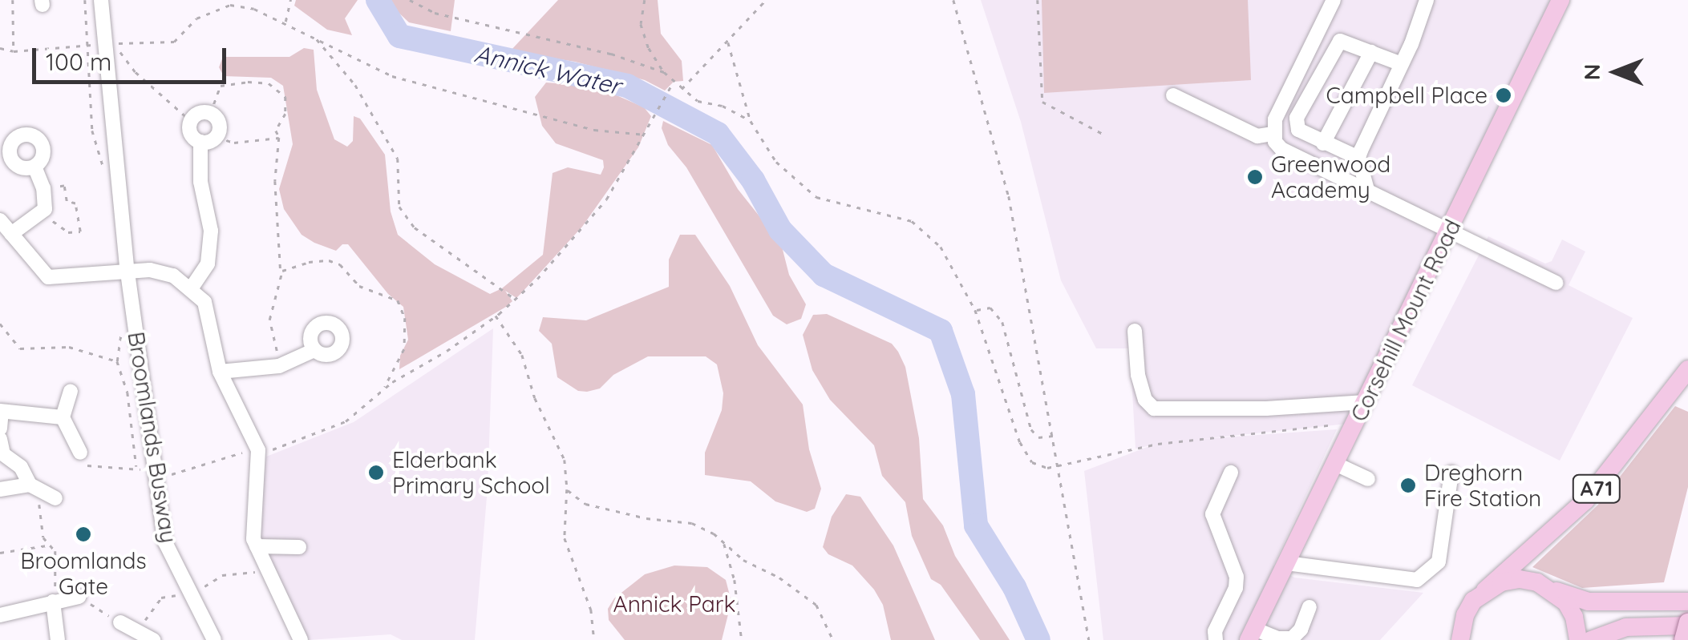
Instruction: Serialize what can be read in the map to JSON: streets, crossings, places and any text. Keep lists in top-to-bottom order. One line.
{"streets":{"main road":["Corsehill Mount Road","A71"],"street":["Broomlands Busway"]},"water":["Annick Water"],"parks":["Annick Park"],"places":["Campbell Place","Greenwood Academy","Elderbank Primary School","Dreghorn Fire Station","Broomlands Gate"],"scale_bar":"100 m","north":"left"}
